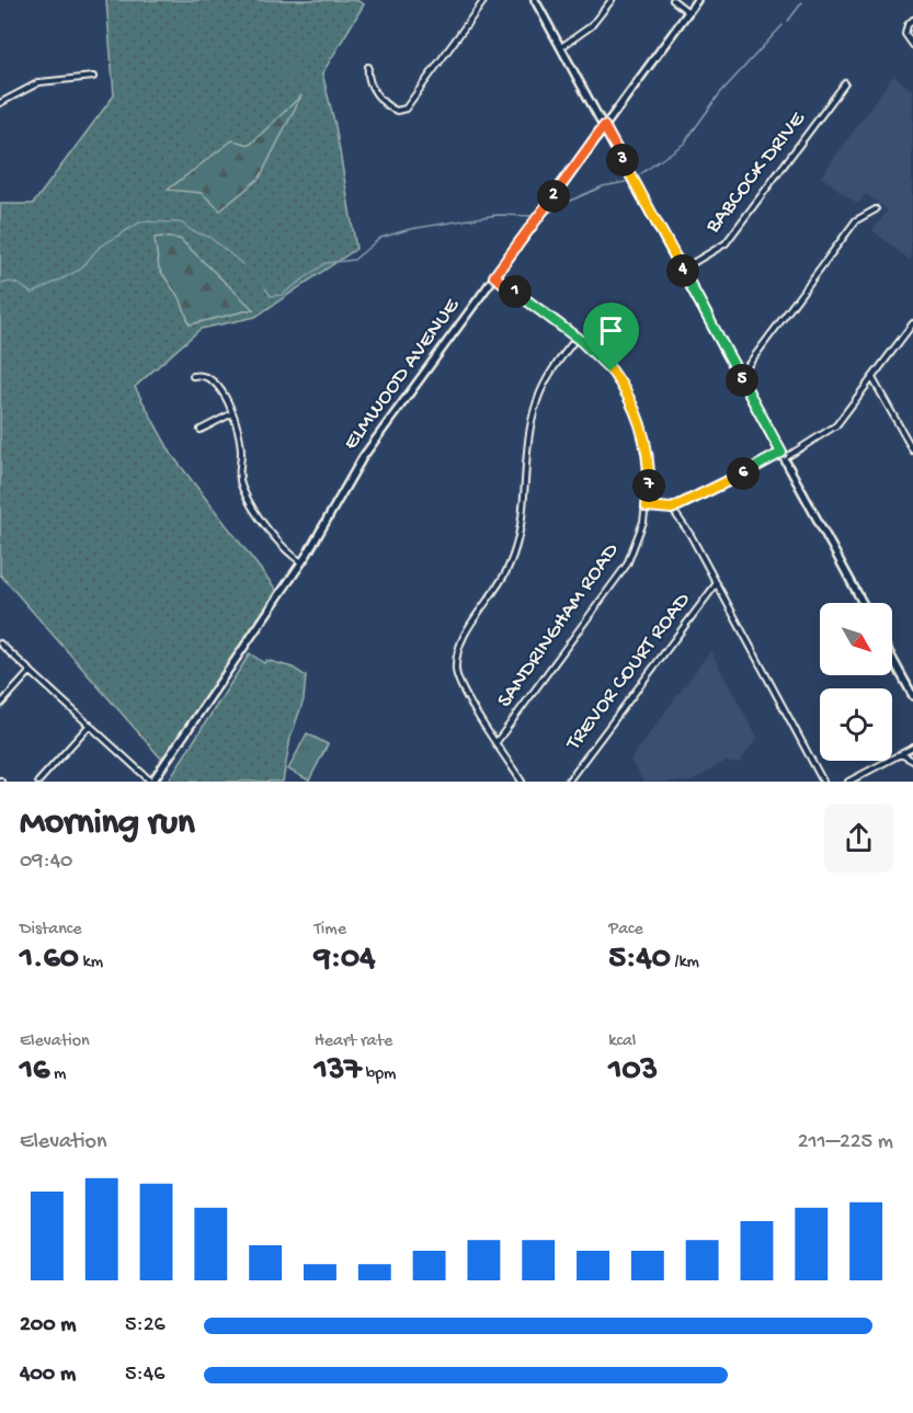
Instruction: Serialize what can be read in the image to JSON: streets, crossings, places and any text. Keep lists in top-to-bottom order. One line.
{"streets":{"main road":["ELMWOOD AVENUE"],"street":["BABCOCK DRIVE","SANDRINGHAM ROAD","TREVOR COURT ROAD"]},"crossings":[["ELMWOOD AVENUE","SANDRINGHAM ROAD"]],"north":"bottom right","page":{"pins":["3","2","4","1","5","6","7"],"heading":["Morning run","09:40"],"stats":[["Distance","1.60 km"],["Time","9:04"],["Pace","5:40 /km"],["Elevation","16 m"],["Heart rate","137 bpm"],["kcal","103"]],"chart":["Elevation","211–225 m"],"list":[{"name":"200 m","note":"5:26"},{"name":"400 m","note":"5:46"}]}}
